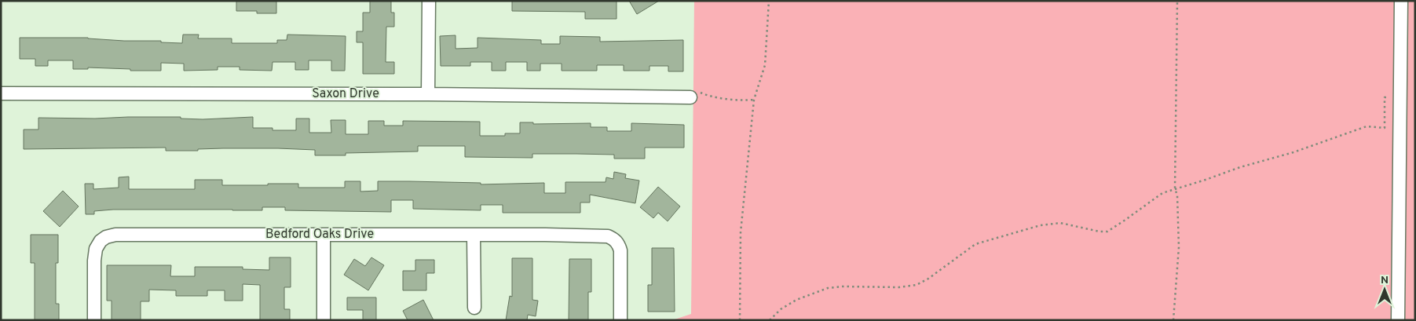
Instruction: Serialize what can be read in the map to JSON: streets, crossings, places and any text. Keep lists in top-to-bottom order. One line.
{"streets":{"street":["Saxon Drive","Bedford Oaks Drive"]},"north":"top"}
